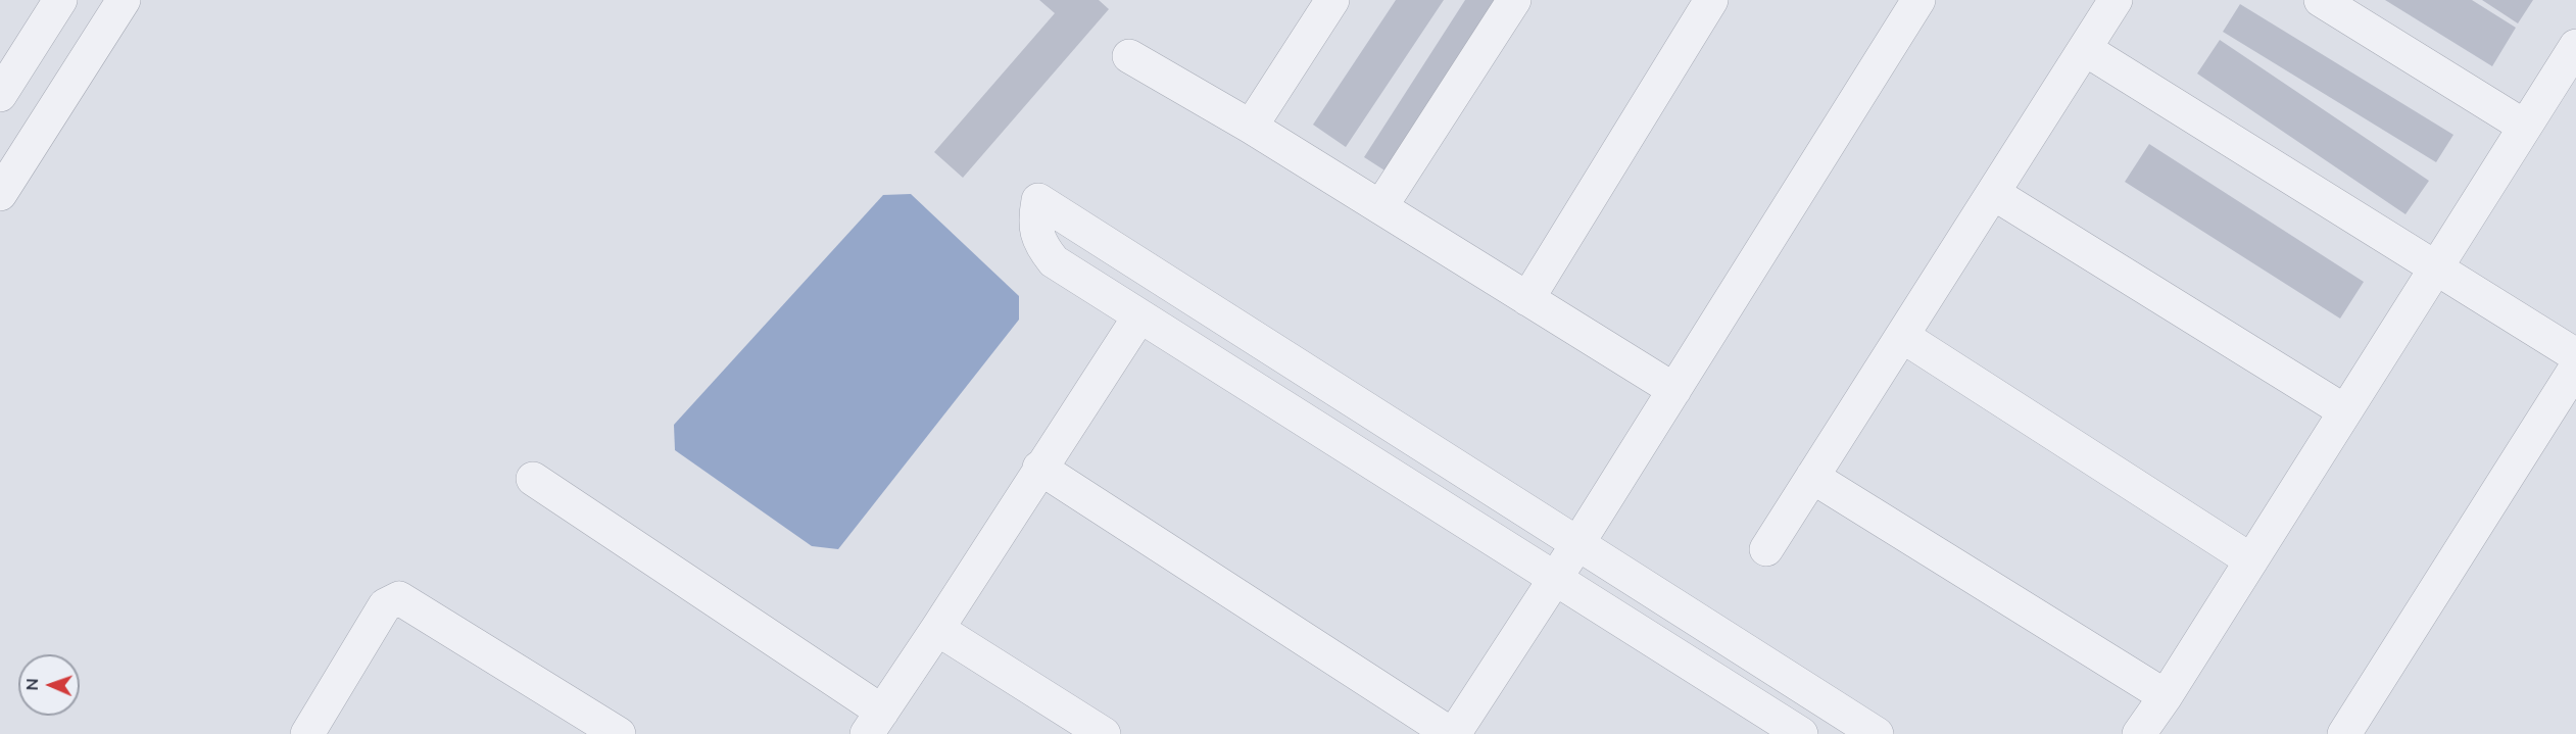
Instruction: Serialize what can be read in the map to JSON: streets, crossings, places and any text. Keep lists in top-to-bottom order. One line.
{"north":"left"}
